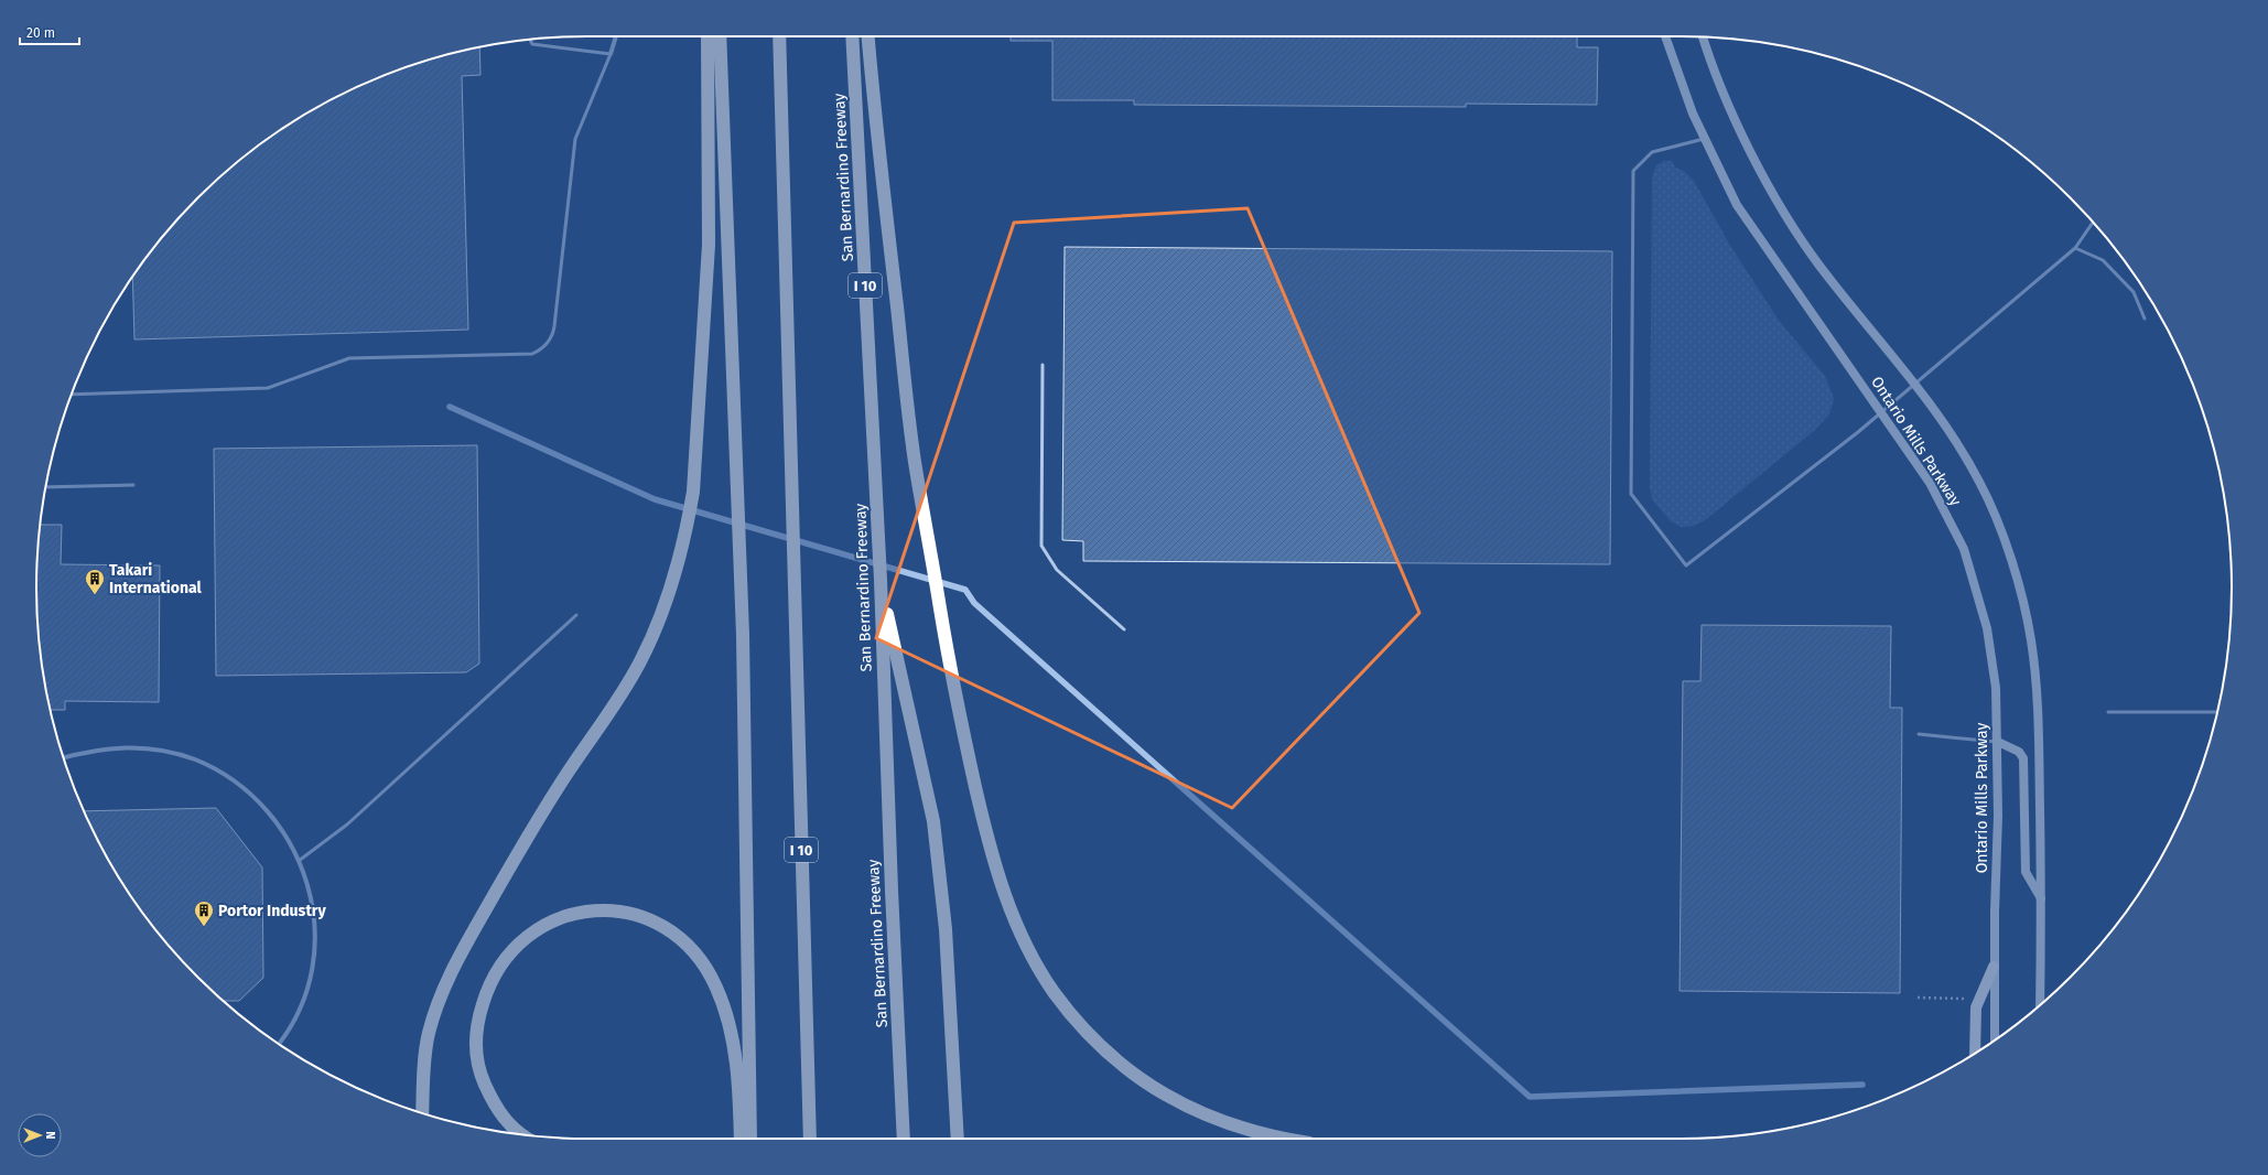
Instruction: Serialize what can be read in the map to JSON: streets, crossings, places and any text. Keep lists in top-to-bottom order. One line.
{"streets":{"highway":["San Bernardino Freeway","I 10"],"main road":["Ontario Mills Parkway"]},"places":{"building":["Takari International","Portor Industry"]},"scale_bar":"20 m","north":"right"}
